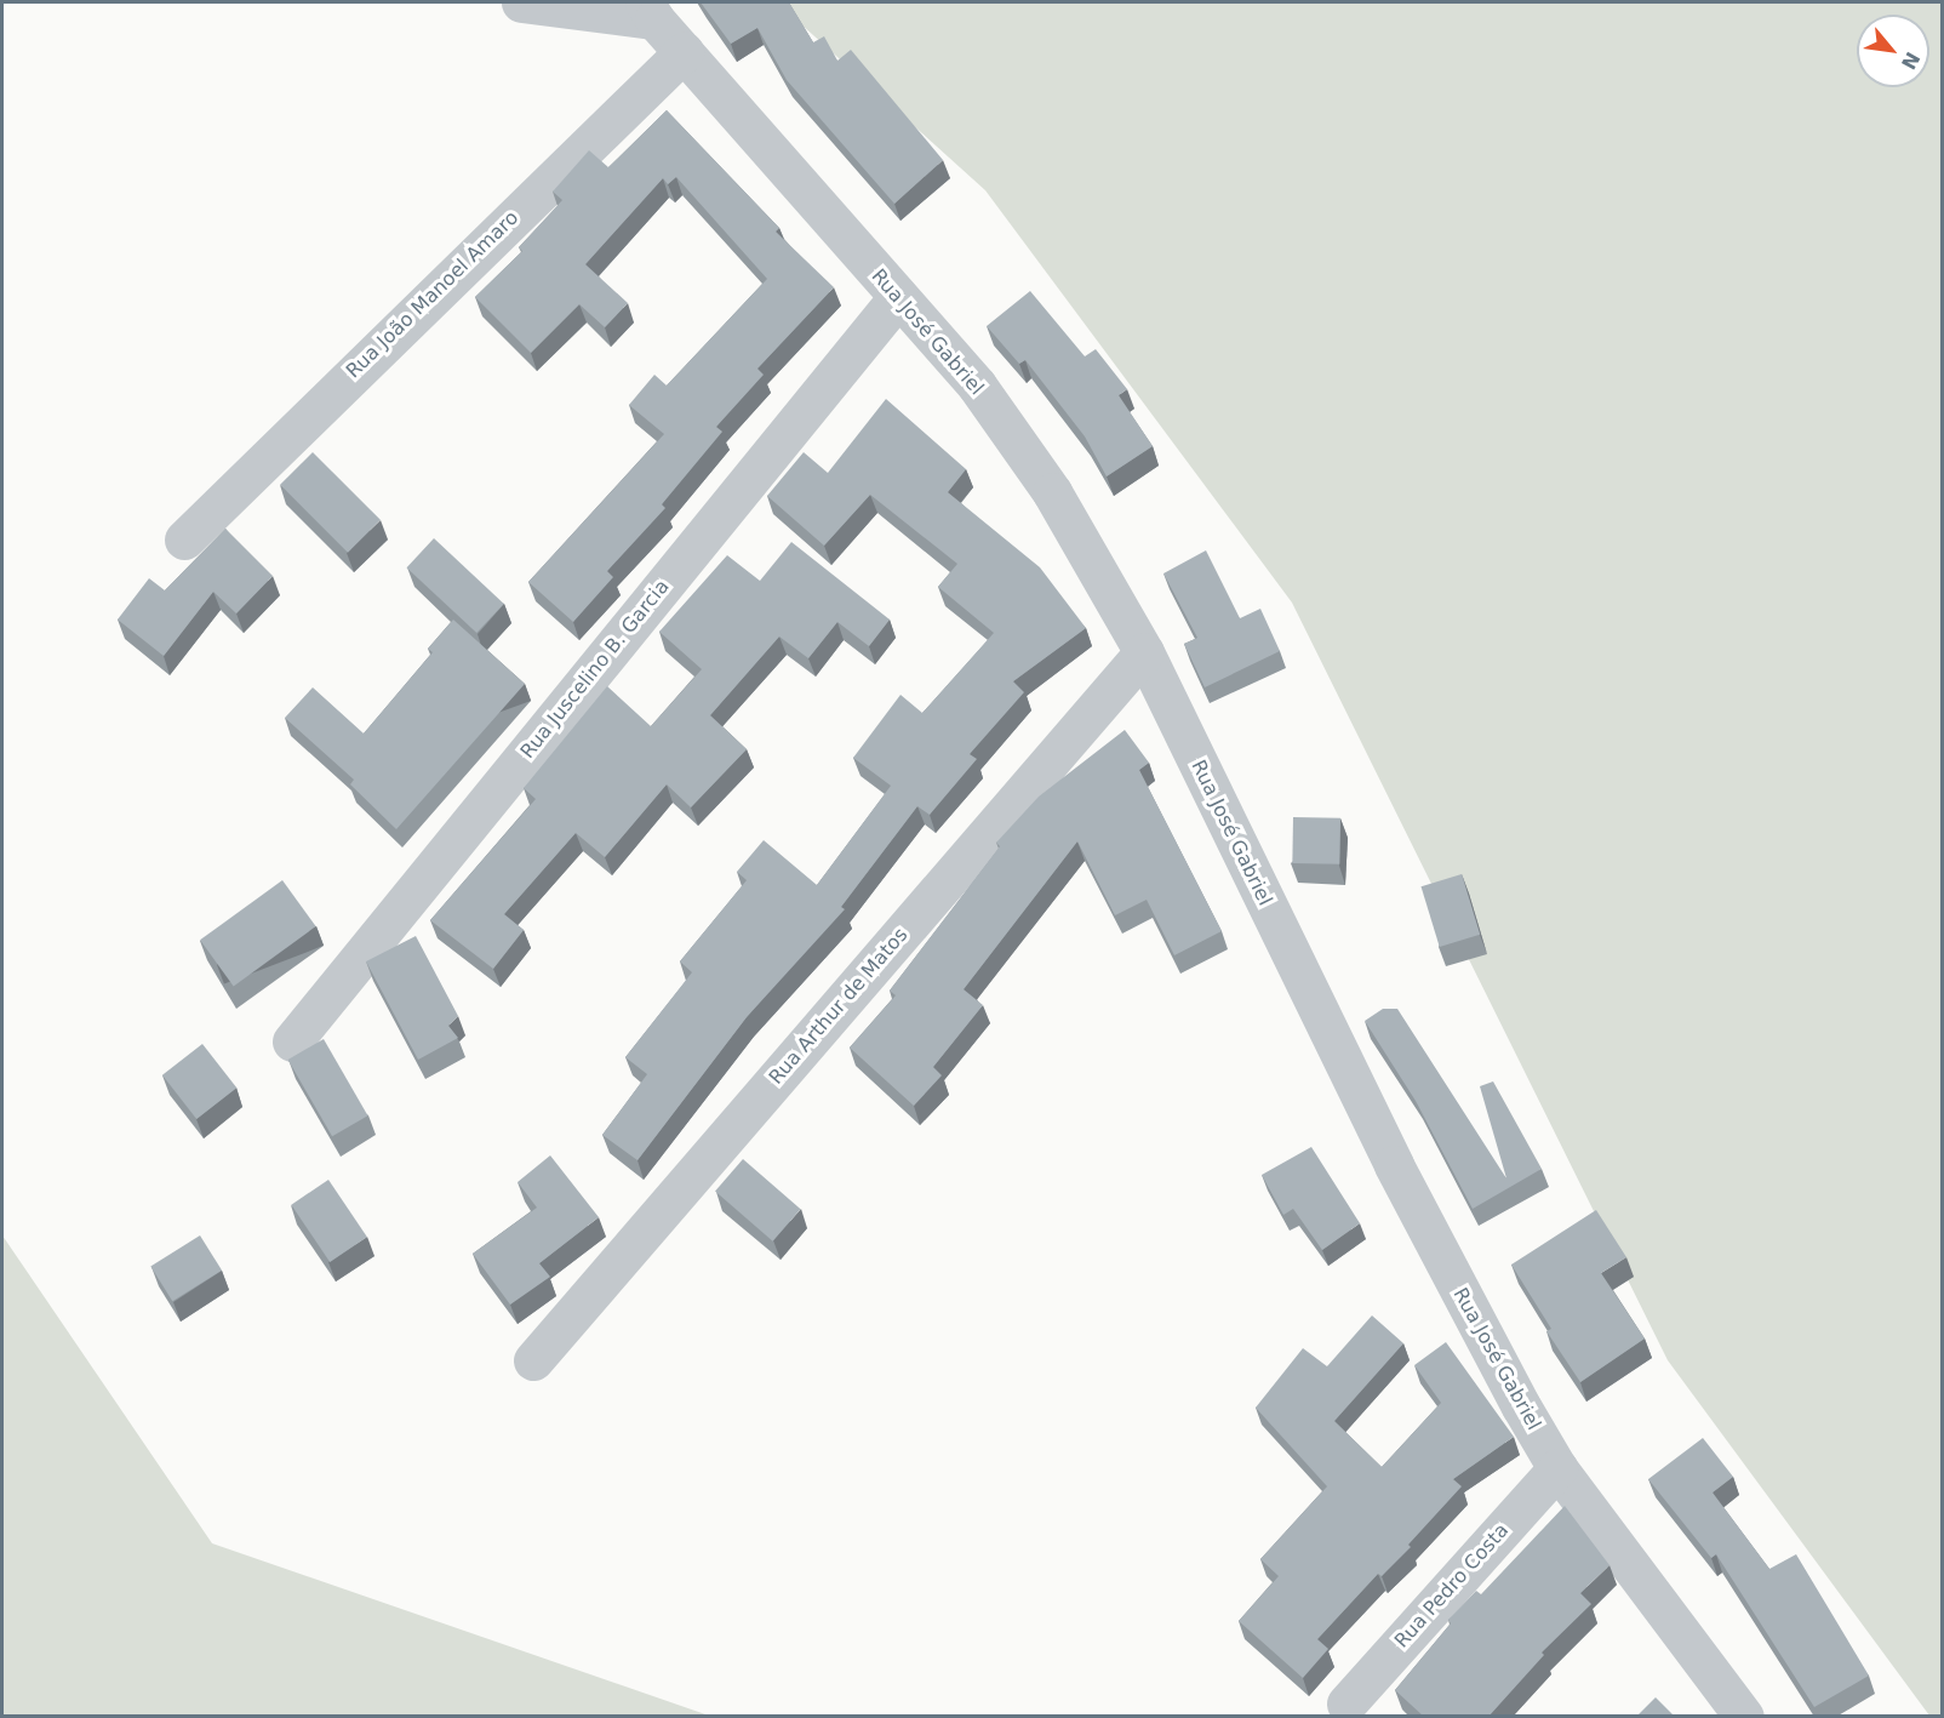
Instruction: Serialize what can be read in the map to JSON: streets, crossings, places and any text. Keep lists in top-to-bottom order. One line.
{"streets":{"street":["Rua João Manoel Amaro","Rua José Gabriel","Rua Juscelino B. Garcia","Rua Arthur de Matos","Rua Pedro Costa"]},"crossings":[["Rua João Manoel Amaro","Rua José Gabriel"],["Rua José Gabriel","Rua Juscelino B. Garcia"],["Rua José Gabriel","Rua Arthur de Matos"],["Rua José Gabriel","Rua Pedro Costa"]],"north":"bottom right"}
